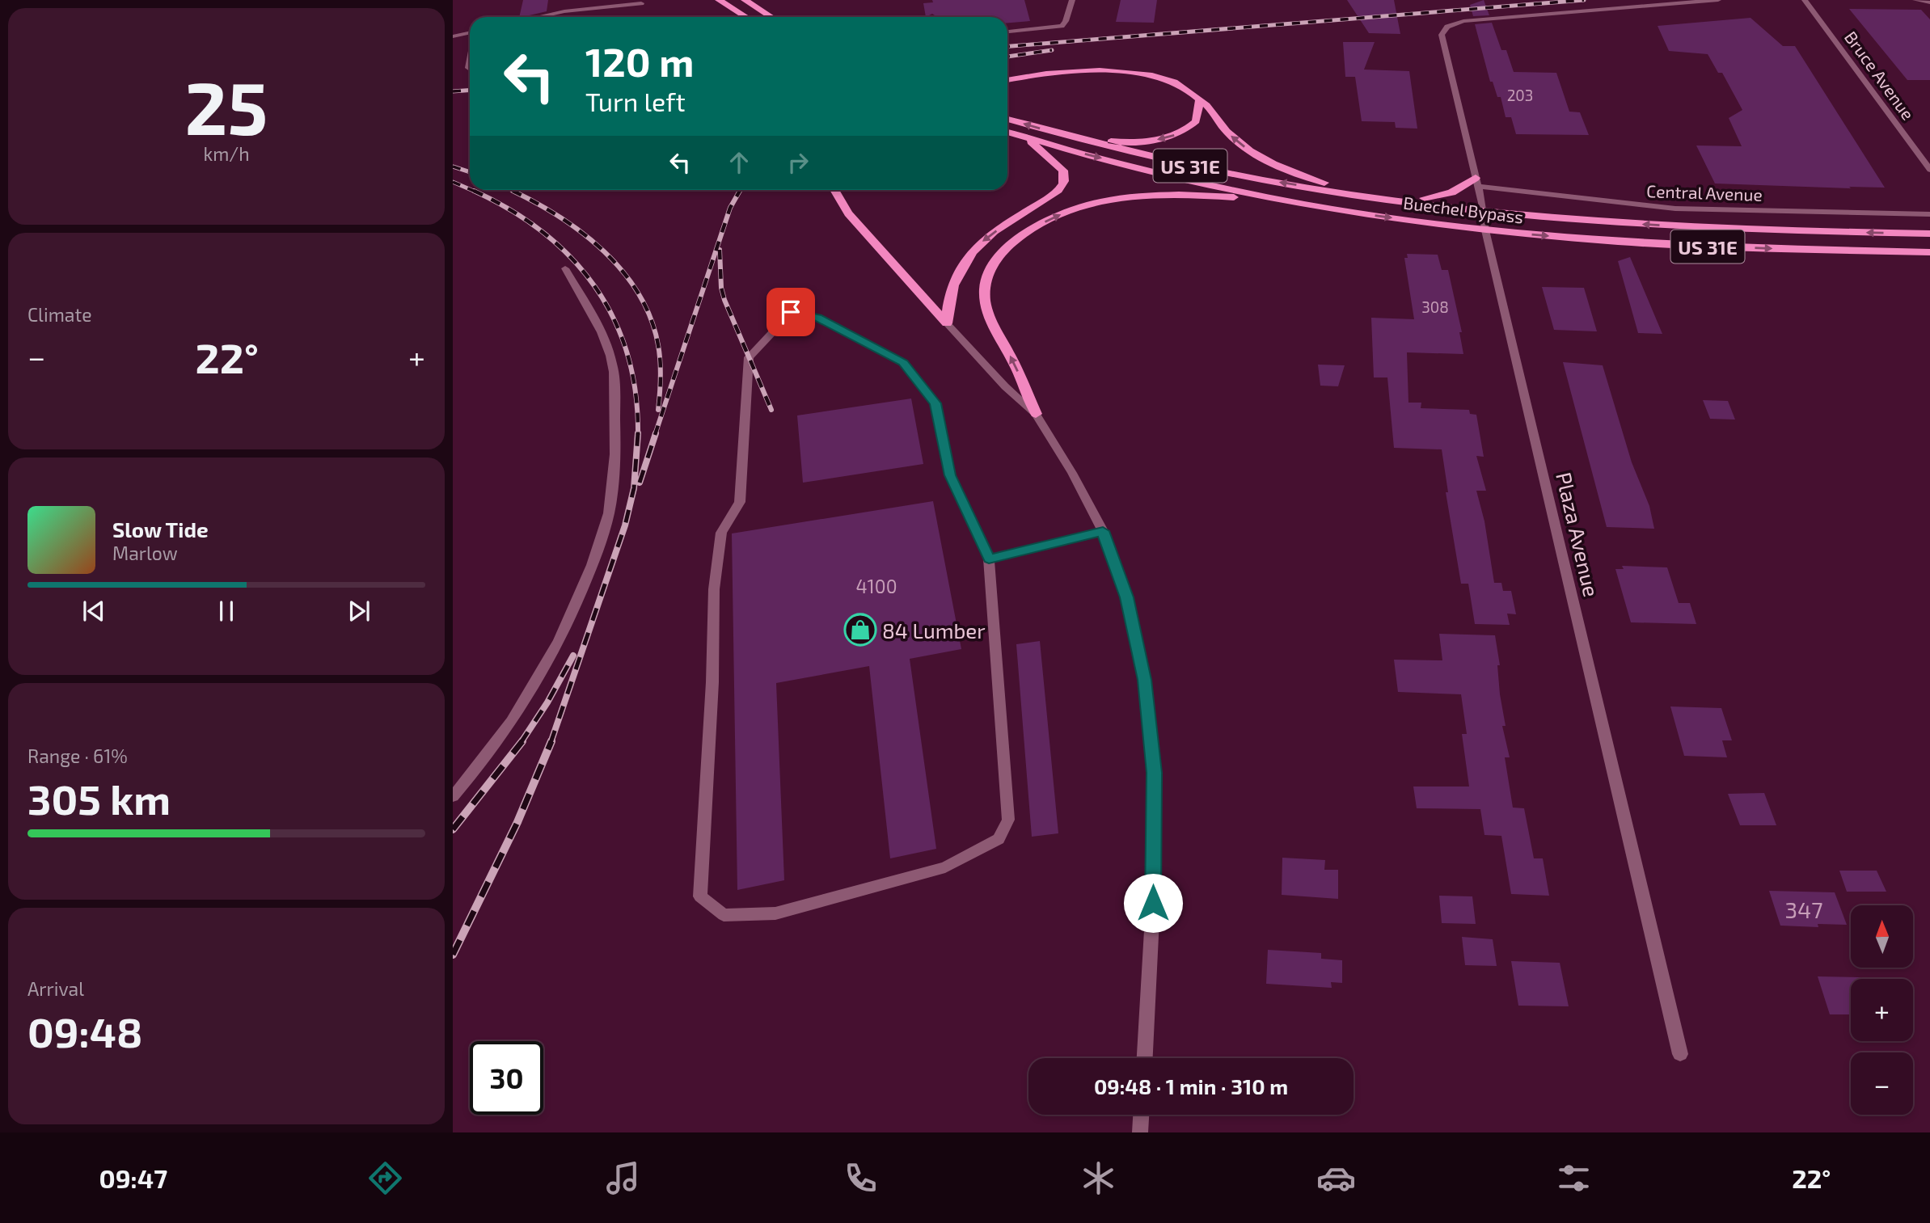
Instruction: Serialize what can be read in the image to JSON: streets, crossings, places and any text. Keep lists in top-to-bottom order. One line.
{"streets":{"main road":["US 31E","Buechel Bypass"],"street":["Bruce Avenue","Central Avenue","Plaza Avenue"]},"crossings":[["Central Avenue","Plaza Avenue"],["Buechel Bypass","Plaza Avenue"]],"places":{"shop":["84 Lumber"]},"house_numbers":["203","308","4100","347"],"north":"top","page":{"tile":[["25","km/h"],"Climate",["Range · 61%","305 km"],["Arrival","09:48"]],"turn":["120 m","Turn left"],"heat":["−","22°","+"],"song":["Slow Tide","Marlow"],"map_buttons":["+","−"],"limit":"30","trip":"09:48 · 1 min · 310 m","tabs":["09:47","22°"]}}
